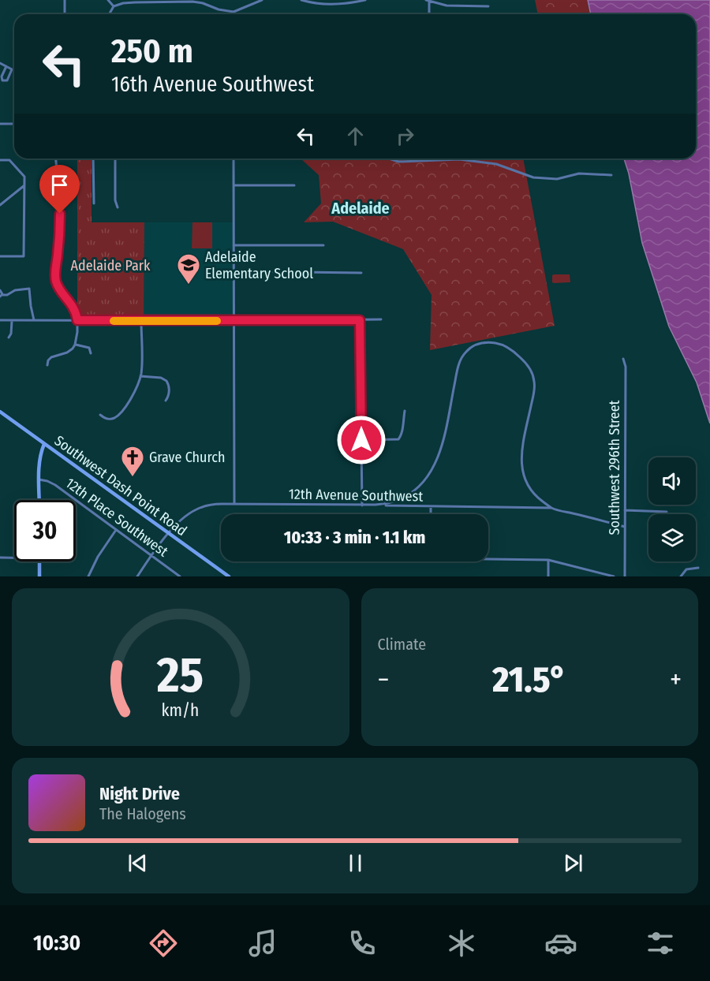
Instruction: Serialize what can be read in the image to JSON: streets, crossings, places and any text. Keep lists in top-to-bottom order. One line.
{"streets":{"main road":["Southwest Dash Point Road"],"street":["Southwest 296th Street","12th Avenue Southwest","12th Place Southwest"]},"crossings":[["Southwest Dash Point Road","12th Avenue Southwest"],["12th Avenue Southwest","12th Place Southwest"]],"districts":["Adelaide"],"parks":["Adelaide Park"],"places":{"school or university":["Adelaide Elementary School"],"church":["Grave Church"]},"page":{"turn":["250 m","16th Avenue Southwest"],"limit":"30","trip":"10:33 · 3 min · 1.1 km","tile":"Climate","heat":["−","21.5°","+"],"song":["Night Drive","The Halogens"],"tabs":"10:30","gauge":["25","km/h"]}}
